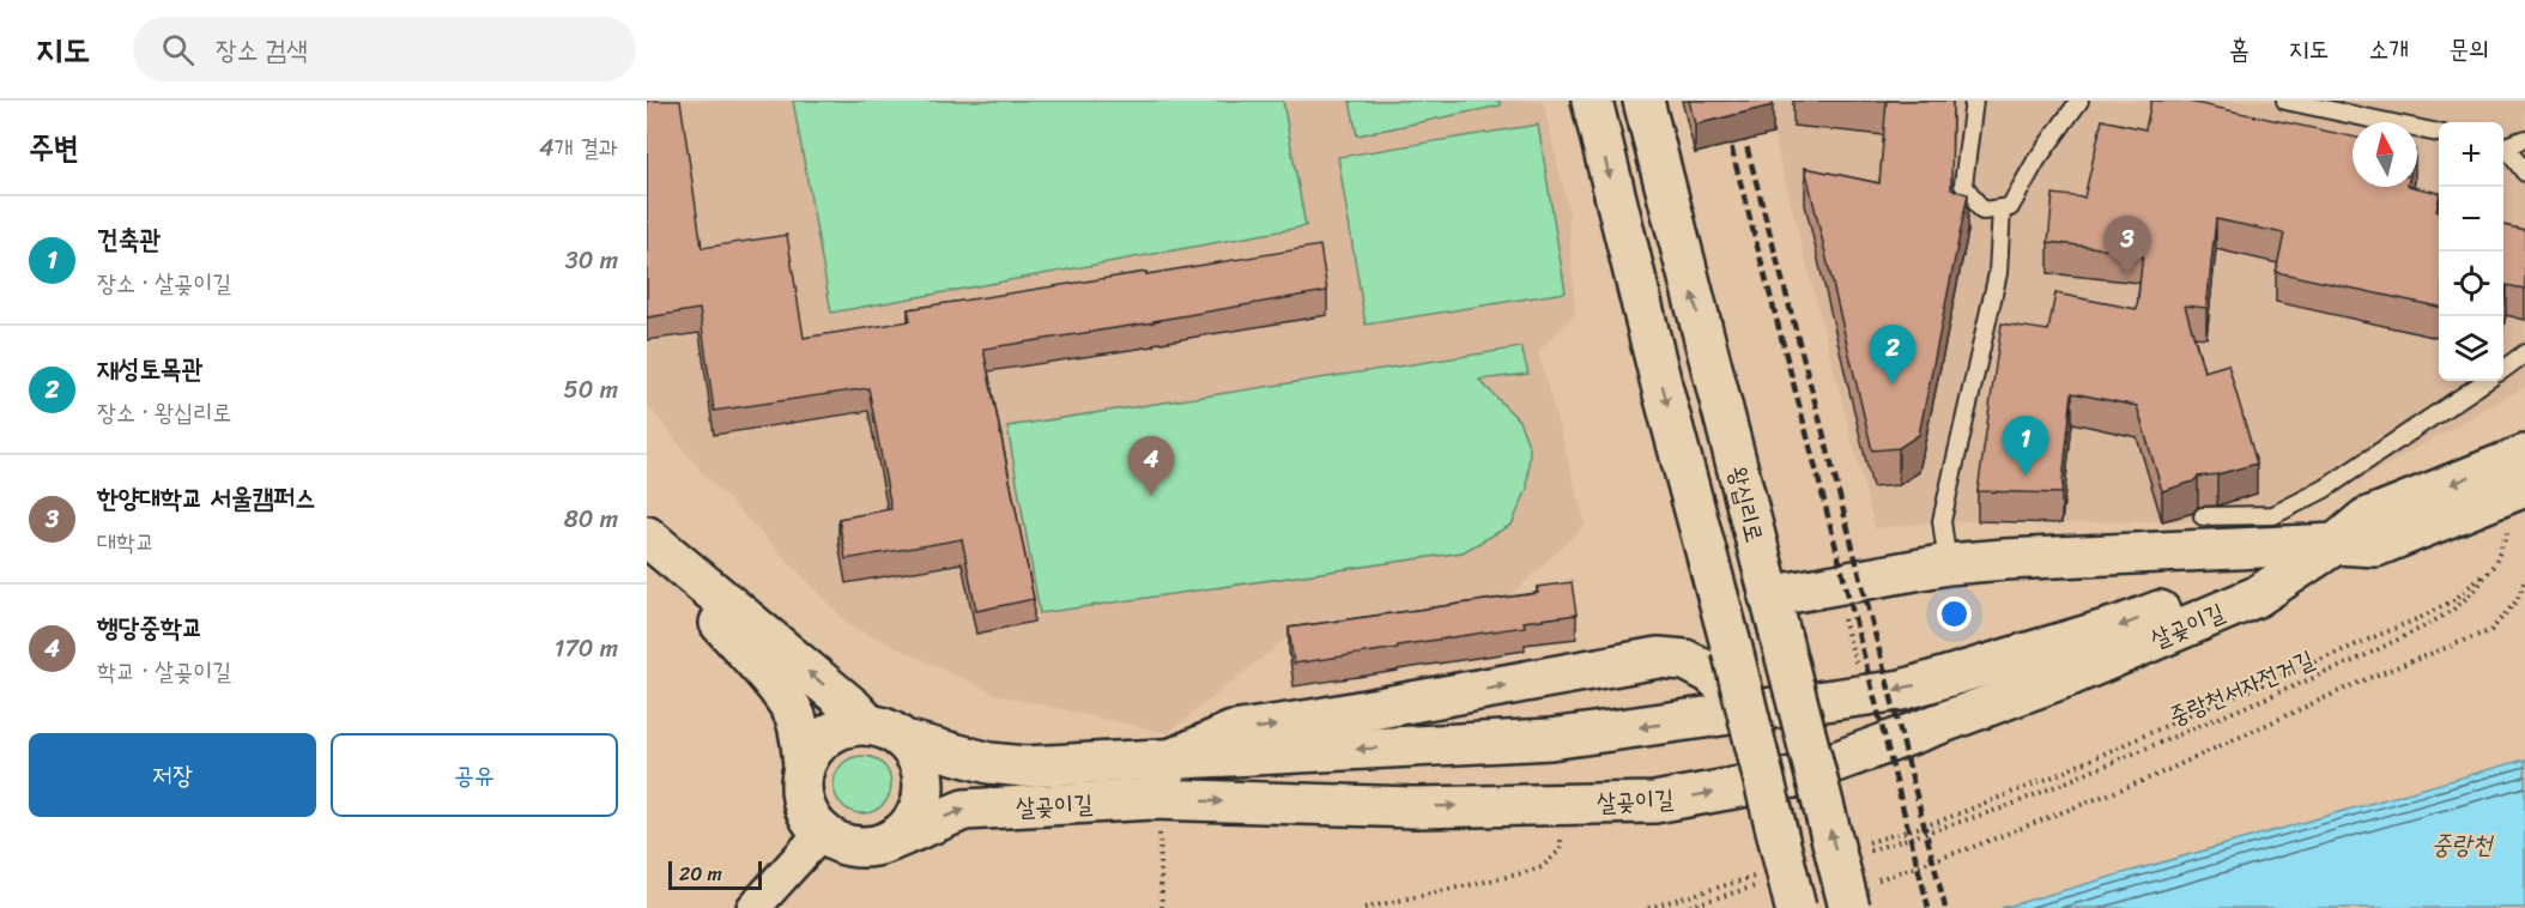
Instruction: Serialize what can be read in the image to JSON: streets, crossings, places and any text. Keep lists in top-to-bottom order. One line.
{"streets":{"main road":["왕십리로","살곶이길"],"path":["중랑천서자전거길"]},"water":["중랑천"],"scale_bar":"20 m","north":"top","page":{"header":"지도","search":"장소 검색","nav":["홈","지도","소개","문의"],"heading":["주변","4개 결과"],"map_buttons":["+","−"],"list":[{"mark":"1","name":"건축관","note":"장소 · 살곶이길","value":"30 m"},{"mark":"2","name":"재성토목관","note":"장소 · 왕십리로","value":"50 m"},{"mark":"3","name":"한양대학교 서울캠퍼스","note":"대학교","value":"80 m"},{"mark":"4","name":"행당중학교","note":"학교 · 살곶이길","value":"170 m"}],"pins":["3","2","1","4"],"buttons":["저장","공유"],"scale":"20 m"}}
